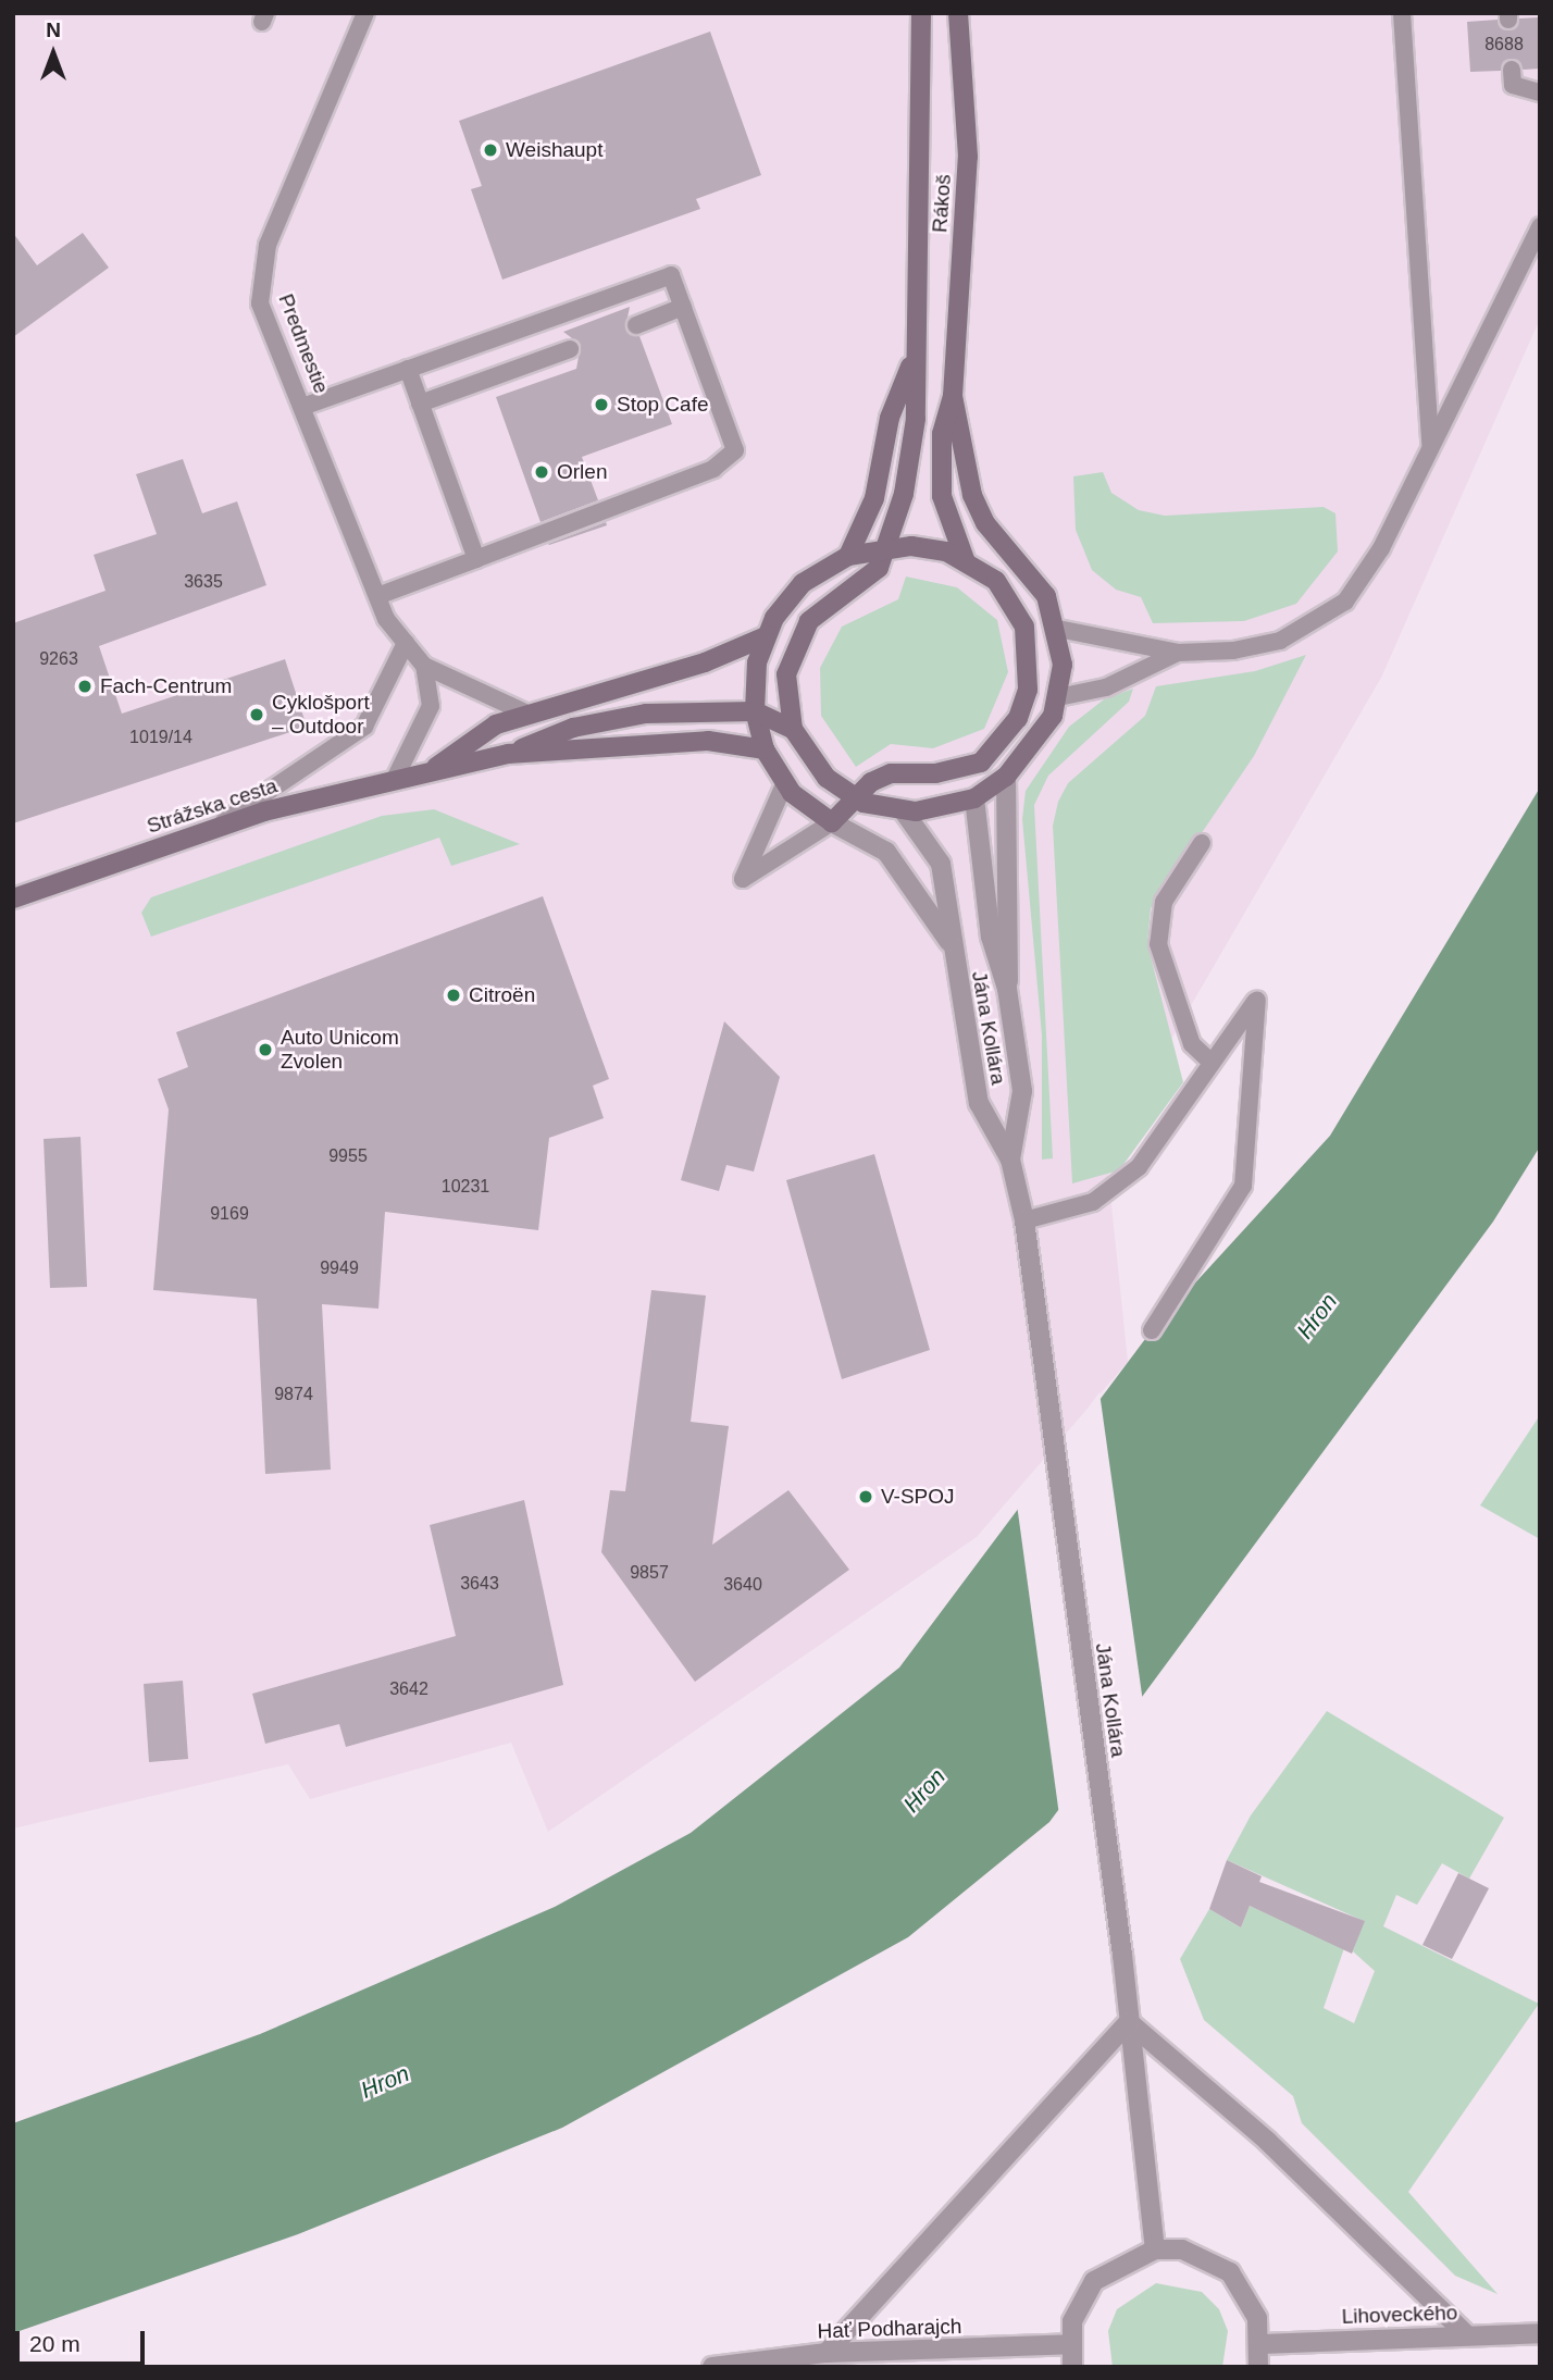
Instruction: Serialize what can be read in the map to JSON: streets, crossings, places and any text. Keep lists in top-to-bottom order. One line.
{"streets":{"street":["Rákoš","Strážska cesta","Jána Kollára","Lihoveckého","Hať Podharajch"],"lane":["Predmestie"]},"crossings":[["Predmestie","Strážska cesta"]],"water":["Hron"],"places":["Weishaupt","Stop Cafe","Orlen","Fach-Centrum","Cyklošport – Outdoor","Citroën","Auto Unicom Zvolen","V-SPOJ"],"house_numbers":["8688","3635","9263","1019/14","9955","10231","9169","9949","9874","9857","3643","3640","3642"],"scale_bar":"20 m","north":"top"}
